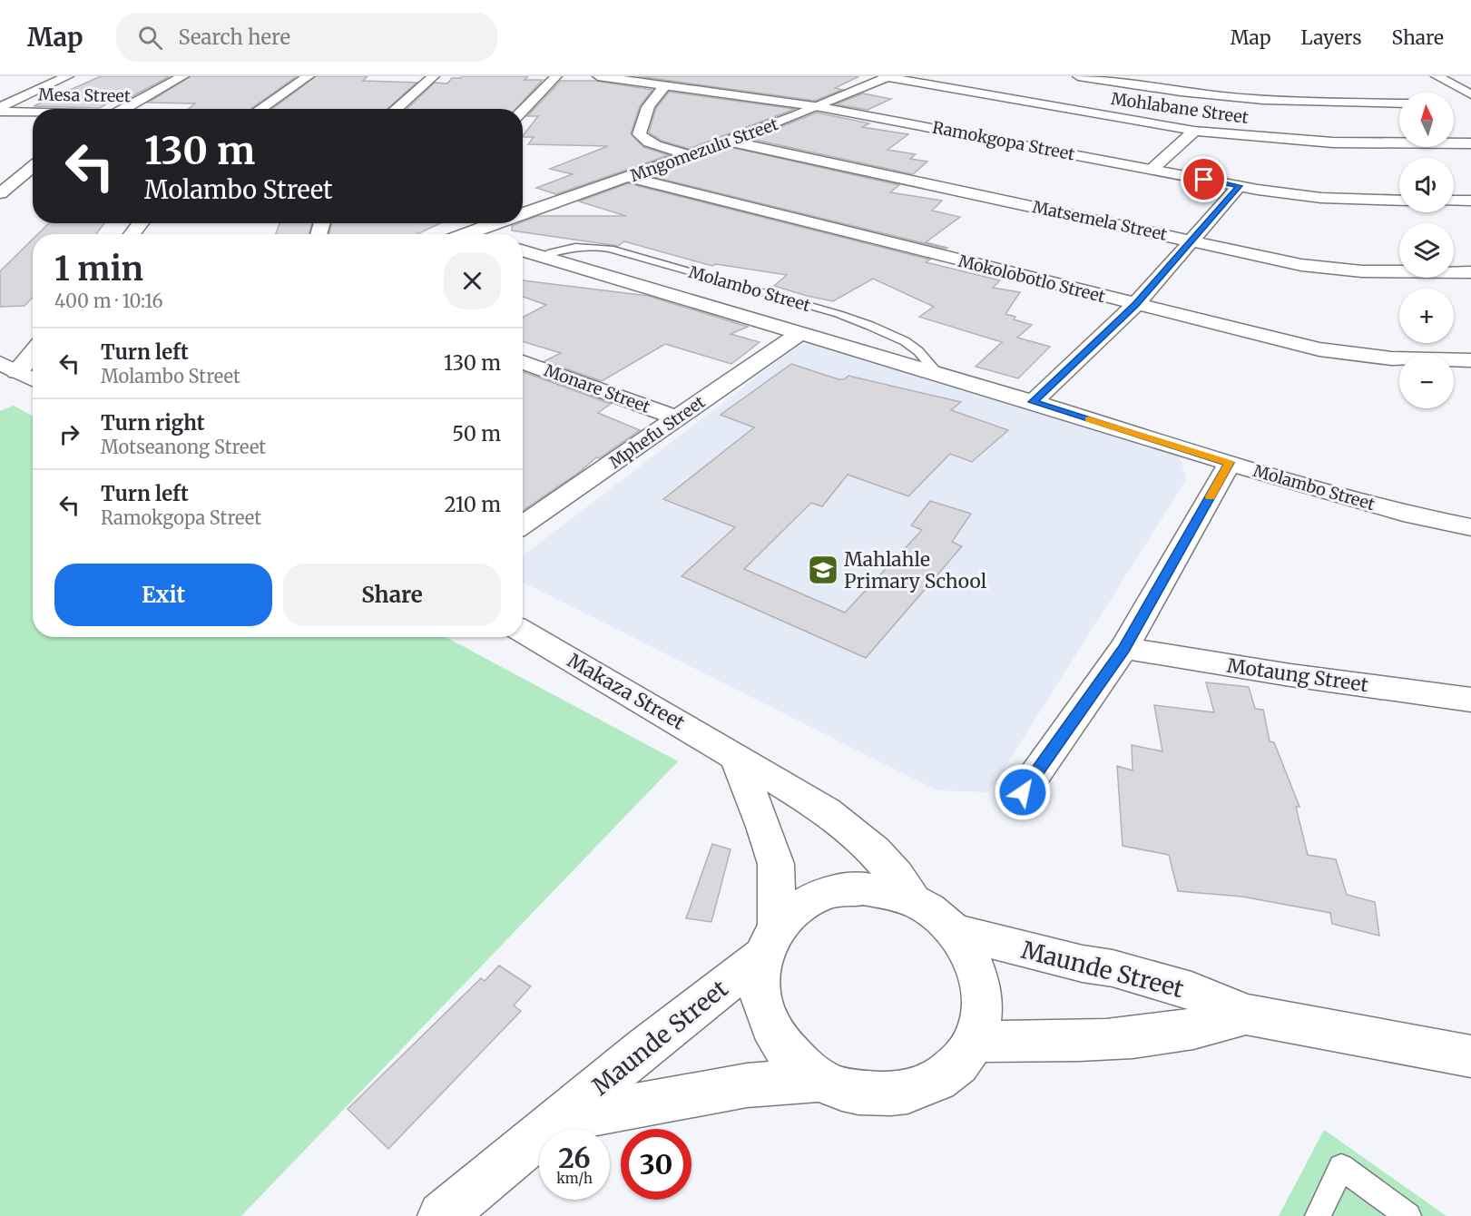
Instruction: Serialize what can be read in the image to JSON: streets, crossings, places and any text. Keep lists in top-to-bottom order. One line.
{"streets":{"street":["Mesa Street","Mohlabane Street","Ramokgopa Street","Mngomezulu Street","Matsemela Street","Mokolobotlo Street","Molambo Street","Monare Street","Mphefu Street","Motaung Street","Makaza Street","Maunde Street"]},"crossings":[["Mohlabane Street","Mngomezulu Street"],["Ramokgopa Street","Mngomezulu Street"],["Mngomezulu Street","Matsemela Street"],["Mngomezulu Street","Mokolobotlo Street"],["Molambo Street","Mphefu Street"],["Monare Street","Mphefu Street"],["Makaza Street","Maunde Street"]],"places":{"school or university":["Mahlahle Primary School"]},"north":"top","page":{"header":"Map","search":"Search here","nav":["Map","Layers","Share"],"map_buttons":["+","−"],"turn":["130 m","Molambo Street"],"heading":["1 min","400 m · 10:16"],"list":[{"name":"Turn left","note":"Molambo Street","value":"130 m"},{"name":"Turn right","note":"Motseanong Street","value":"50 m"},{"name":"Turn left","note":"Ramokgopa Street","value":"210 m"}],"buttons":["Exit","Share"],"speed":"26 km/h","limit":"30"}}
